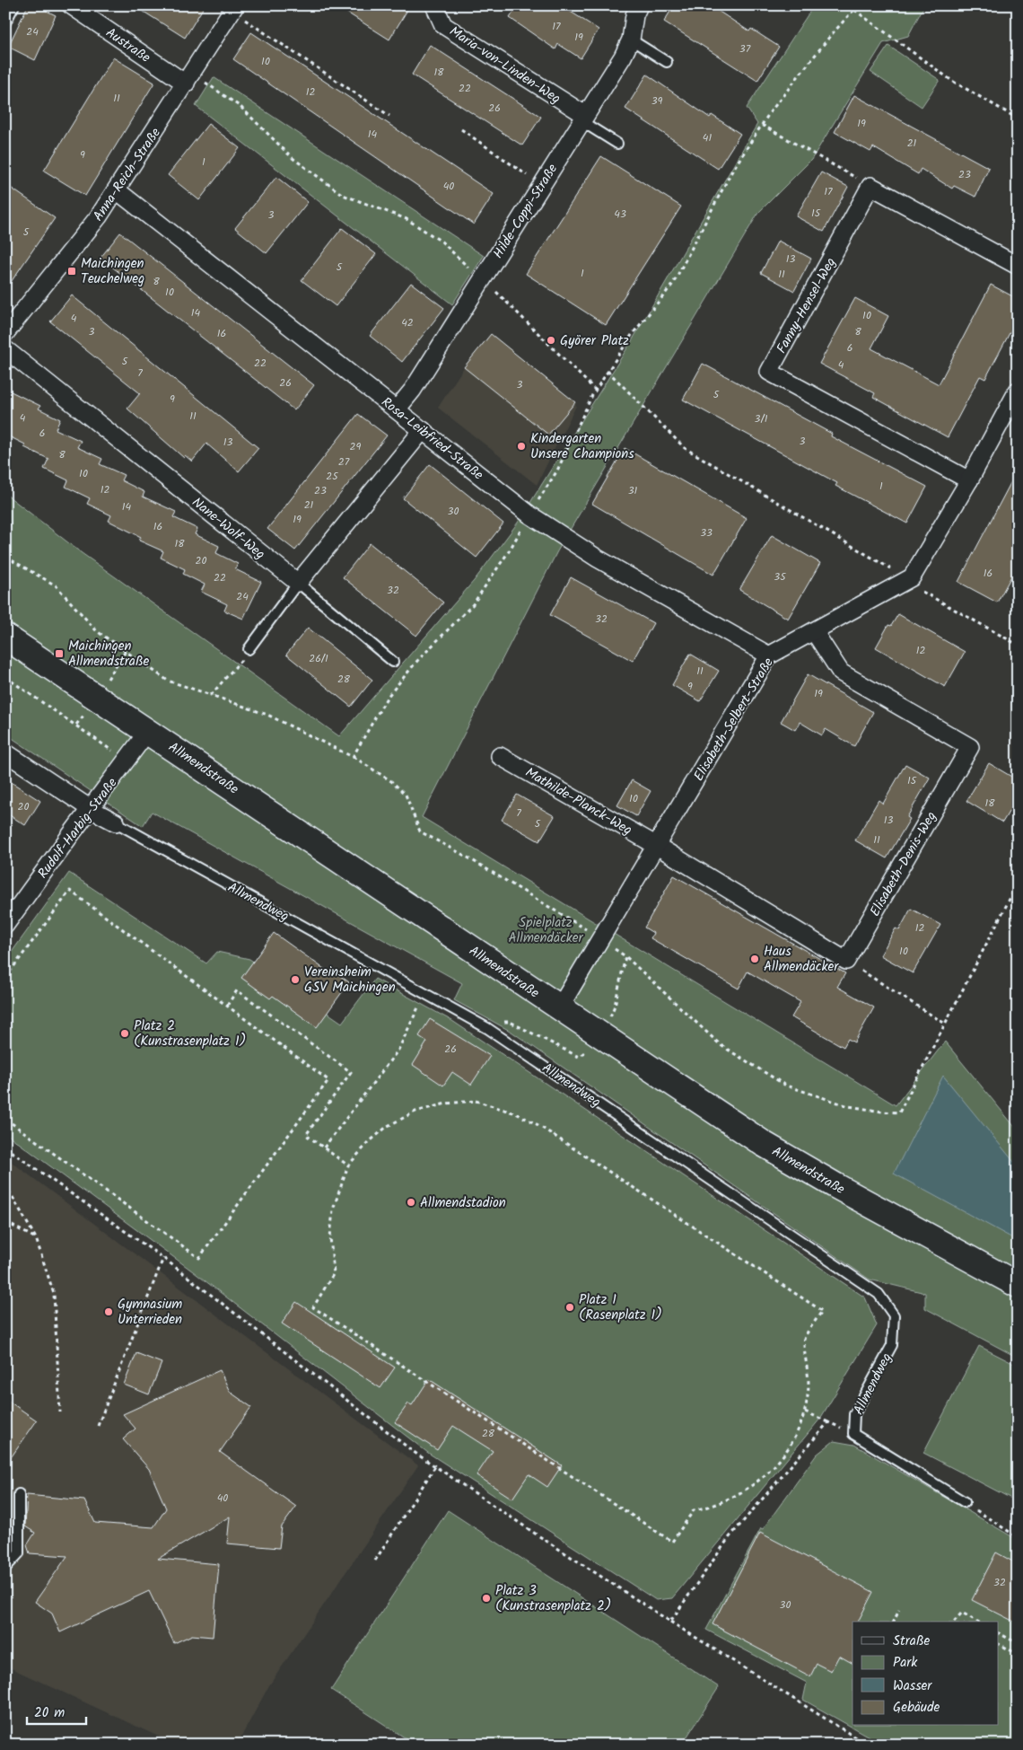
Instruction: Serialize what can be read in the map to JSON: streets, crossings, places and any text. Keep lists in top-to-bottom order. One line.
{"streets":{"main road":["Allmendstraße"],"street":["Austraße","Maria-von-Linden-Weg","Anna-Reich-Straße","Hilde-Coppi-Straße","Fanny-Hensel-Weg","Rosa-Leibfried-Straße","Nane-Wolf-Weg","Elisabeth-Selbert-Straße","Mathilde-Planck-Weg","Rudolf-Harbig-Straße","Elisabeth-Denis-Weg","Allmendweg"]},"crossings":[["Austraße","Anna-Reich-Straße"],["Maria-von-Linden-Weg","Hilde-Coppi-Straße"],["Anna-Reich-Straße","Rosa-Leibfried-Straße"],["Hilde-Coppi-Straße","Rosa-Leibfried-Straße"],["Fanny-Hensel-Weg","Elisabeth-Selbert-Straße"],["Rosa-Leibfried-Straße","Elisabeth-Selbert-Straße"],["Elisabeth-Selbert-Straße","Allmendstraße"],["Elisabeth-Selbert-Straße","Mathilde-Planck-Weg"],["Elisabeth-Selbert-Straße","Elisabeth-Denis-Weg"],["Allmendstraße","Rudolf-Harbig-Straße"],["Rudolf-Harbig-Straße","Allmendweg"]],"parks":["Spielplatz Allmendäcker"],"places":{"transit":["Maichingen Teuchelweg","Maichingen Allmendstraße"],"other":["Györer Platz","Kindergarten Unsere Champions","Haus Allmendäcker","Vereinsheim GSV Maichingen","Platz 2 (Kunstrasenplatz 1)","Allmendstadion","Platz 1 (Rasenplatz 1)","Gymnasium Unterrieden","Platz 3 (Kunstrasenplatz 2)"]},"house_numbers":["17","24","19","37","10","18","22","12","11","39","26","19","14","41","21","9","1","23","40","17","15","43","3","5","13","5","1","11","8","10","14","10","4","42","3","8","16","6","5","22","4","7","26","3","5","9","11","4","3/1","6","3","13","29","8","27","10","25","1","12","23","31","21","14","30","19","16","33","18","20","16","35","22","32","24","32","12","26/1","11","28","9","19","15","10","18","20","7","13","5","11","12","10","26","28","40","32","30"],"legend":["Straße","Park","Wasser","Gebäude"],"scale_bar":"20 m"}
